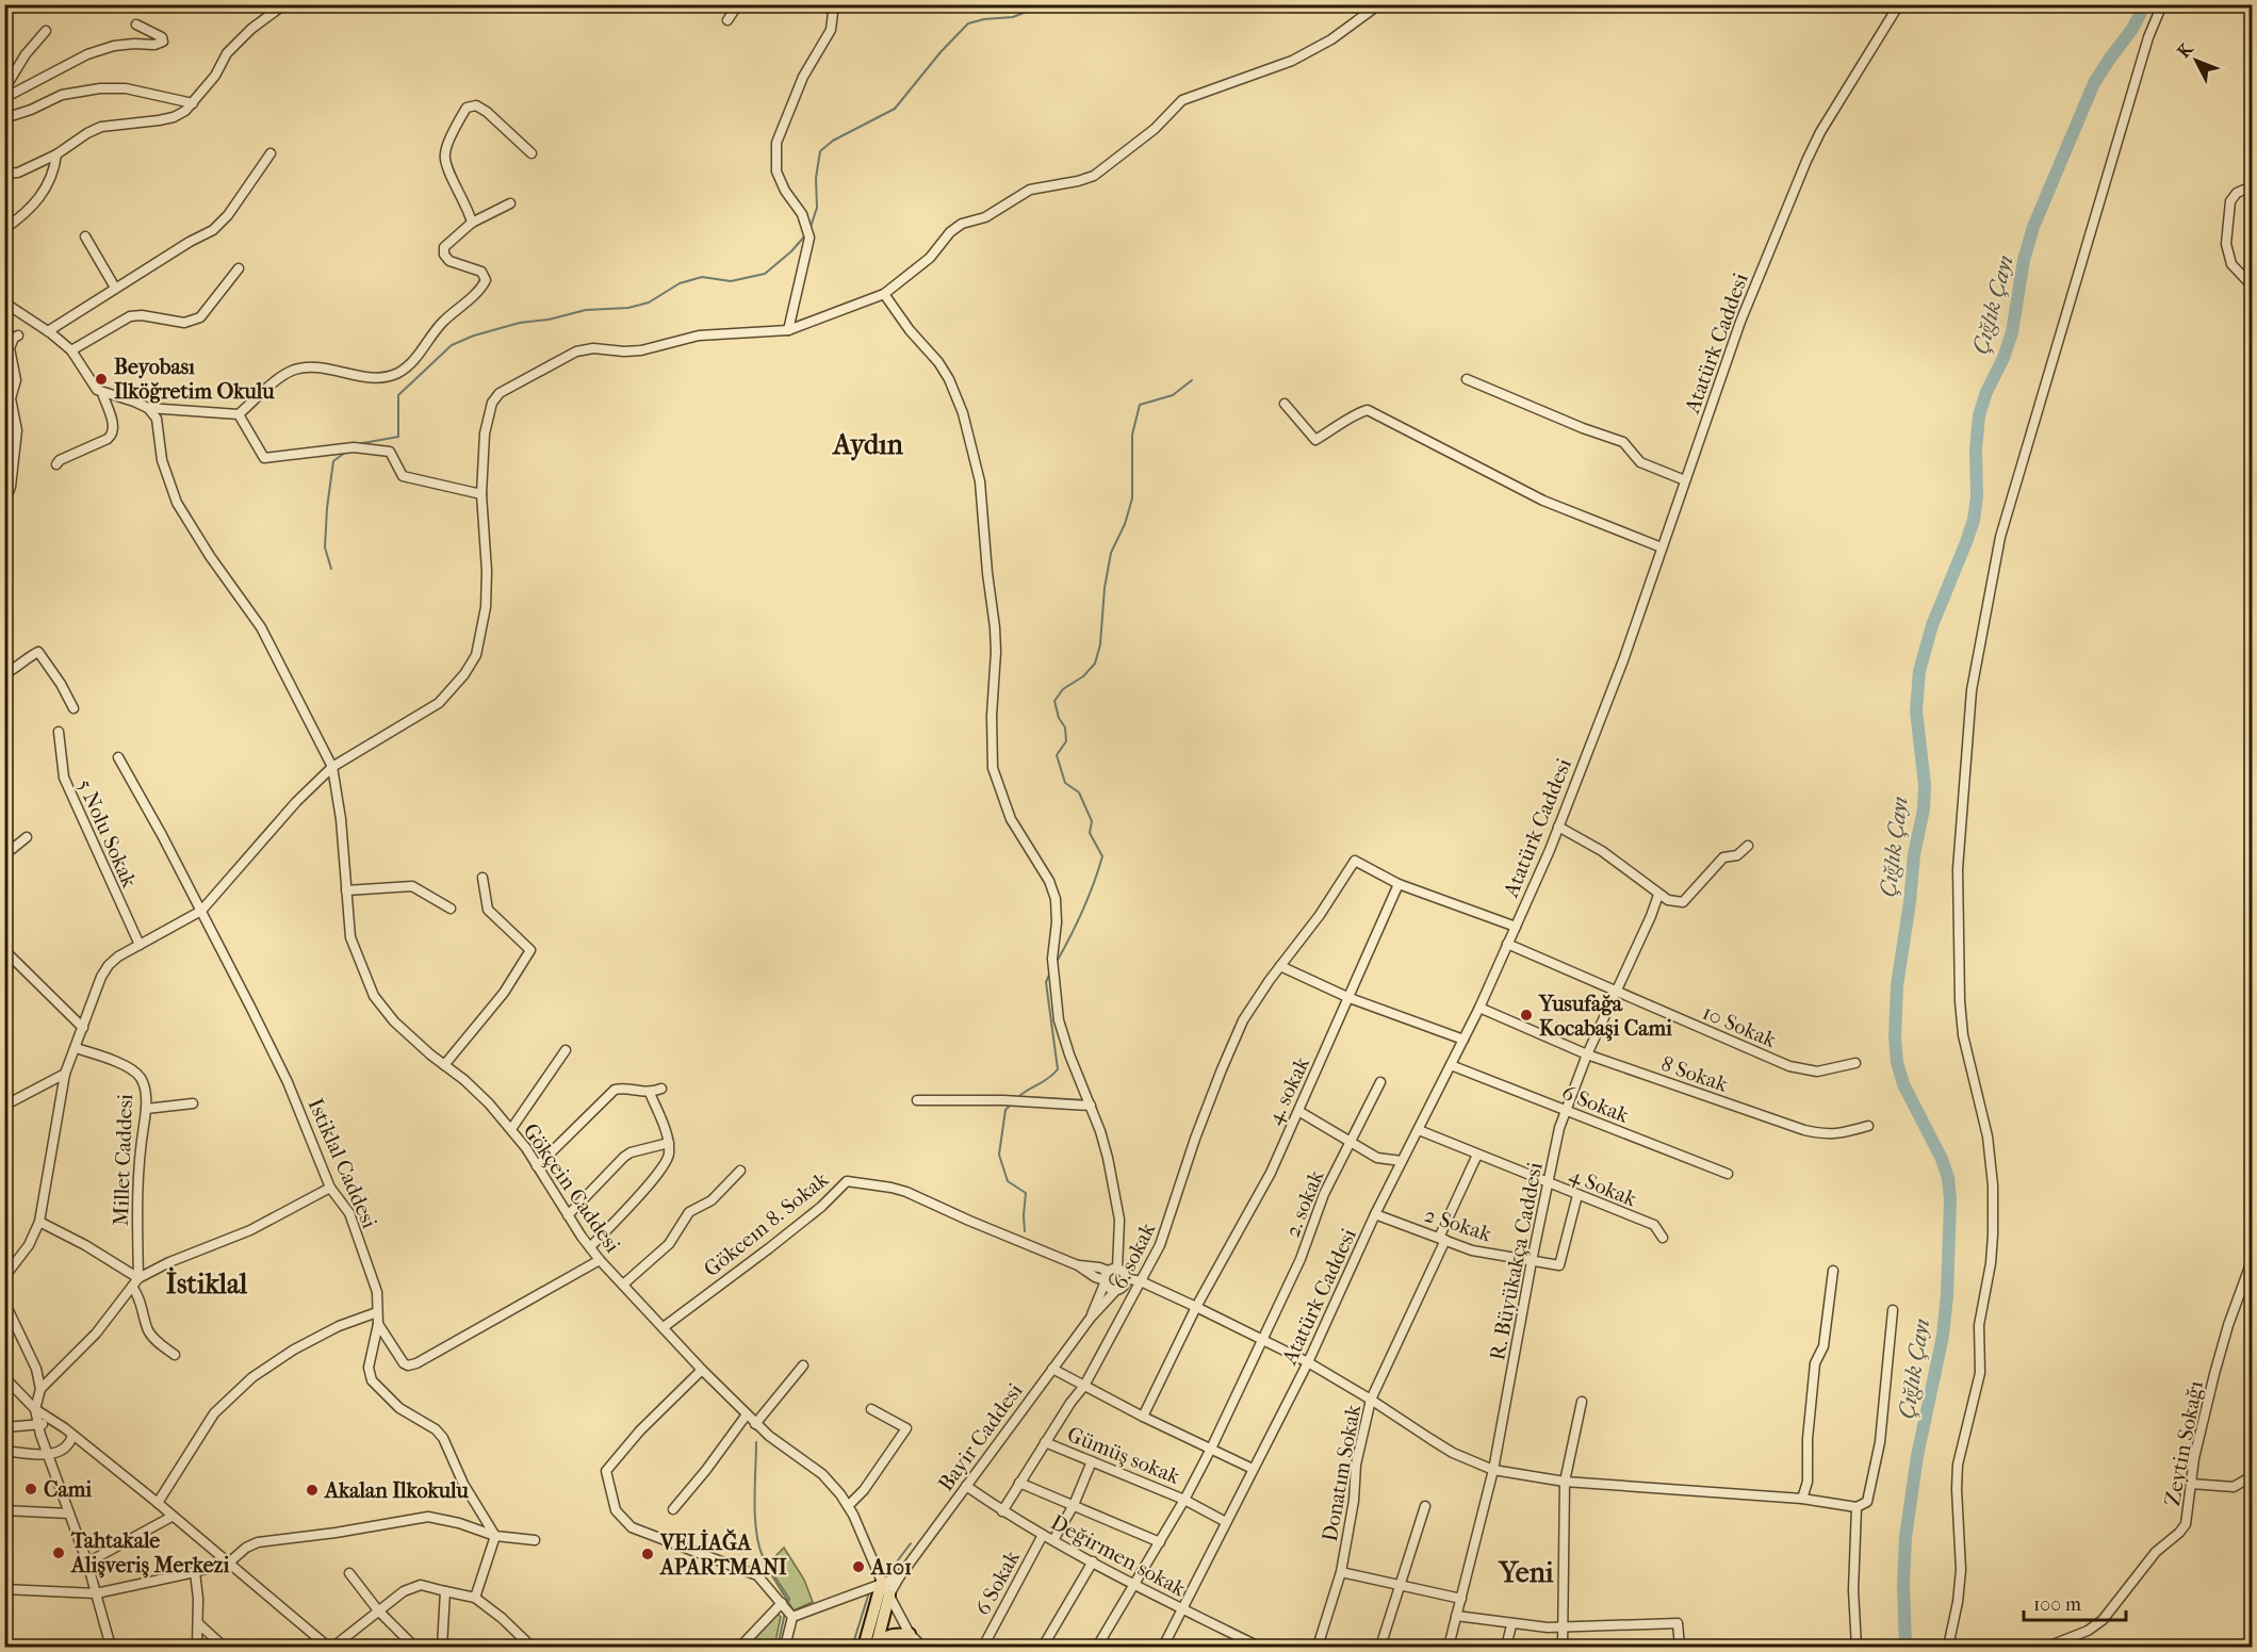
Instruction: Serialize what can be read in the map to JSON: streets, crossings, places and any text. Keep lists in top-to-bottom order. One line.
{"streets":{"street":["Atatürk Caddesi","5 Nolu Sokak","10 Sokak","8 Sokak","4. sokak","6 Sokak","Millet Caddesi","Istiklal Caddesi","4 Sokak","Gökçein Caddesi","2. sokak","Gökceın 8. Sokak","2 Sokak","6. sokak","R. Büyükakça Caddesi","Bayir Caddesi","Zeytin Sokağı","Gümüş sokak","Donatım Sokak","Değirmen sokak"]},"crossings":[["Atatürk Caddesi","10 Sokak"],["Atatürk Caddesi","8 Sokak"],["Atatürk Caddesi","6 Sokak"],["Atatürk Caddesi","4 Sokak"],["Atatürk Caddesi","2 Sokak"],["Atatürk Caddesi","Gümüş sokak"],["Atatürk Caddesi","Değirmen sokak"],["10 Sokak","R. Büyükakça Caddesi"],["8 Sokak","R. Büyükakça Caddesi"],["4. sokak","6. sokak"],["6 Sokak","R. Büyükakça Caddesi"],["6 Sokak","Değirmen sokak"],["4 Sokak","2 Sokak"],["4 Sokak","R. Büyükakça Caddesi"],["4 Sokak","Donatım Sokak"],["Gökçein Caddesi","Gökceın 8. Sokak"],["Gökçein Caddesi","Bayir Caddesi"],["Gökceın 8. Sokak","Bayir Caddesi"],["2 Sokak","R. Büyükakça Caddesi"],["2 Sokak","Donatım Sokak"],["6. sokak","Gümüş sokak"],["Bayir Caddesi","Değirmen sokak"],["Gümüş sokak","Değirmen sokak"]],"districts":["Aydın","İstiklal","Yeni"],"water":["Çığlık Çayı"],"places":["Beyobası Ilköğretim Okulu","Yusufağa Kocabaşi Cami","Cami","Akalan Ilkokulu","Tahtakale Alişveriş Merkezi","VELİAĞA APARTMANI","A101"],"scale_bar":"100 m","north":"top left"}
